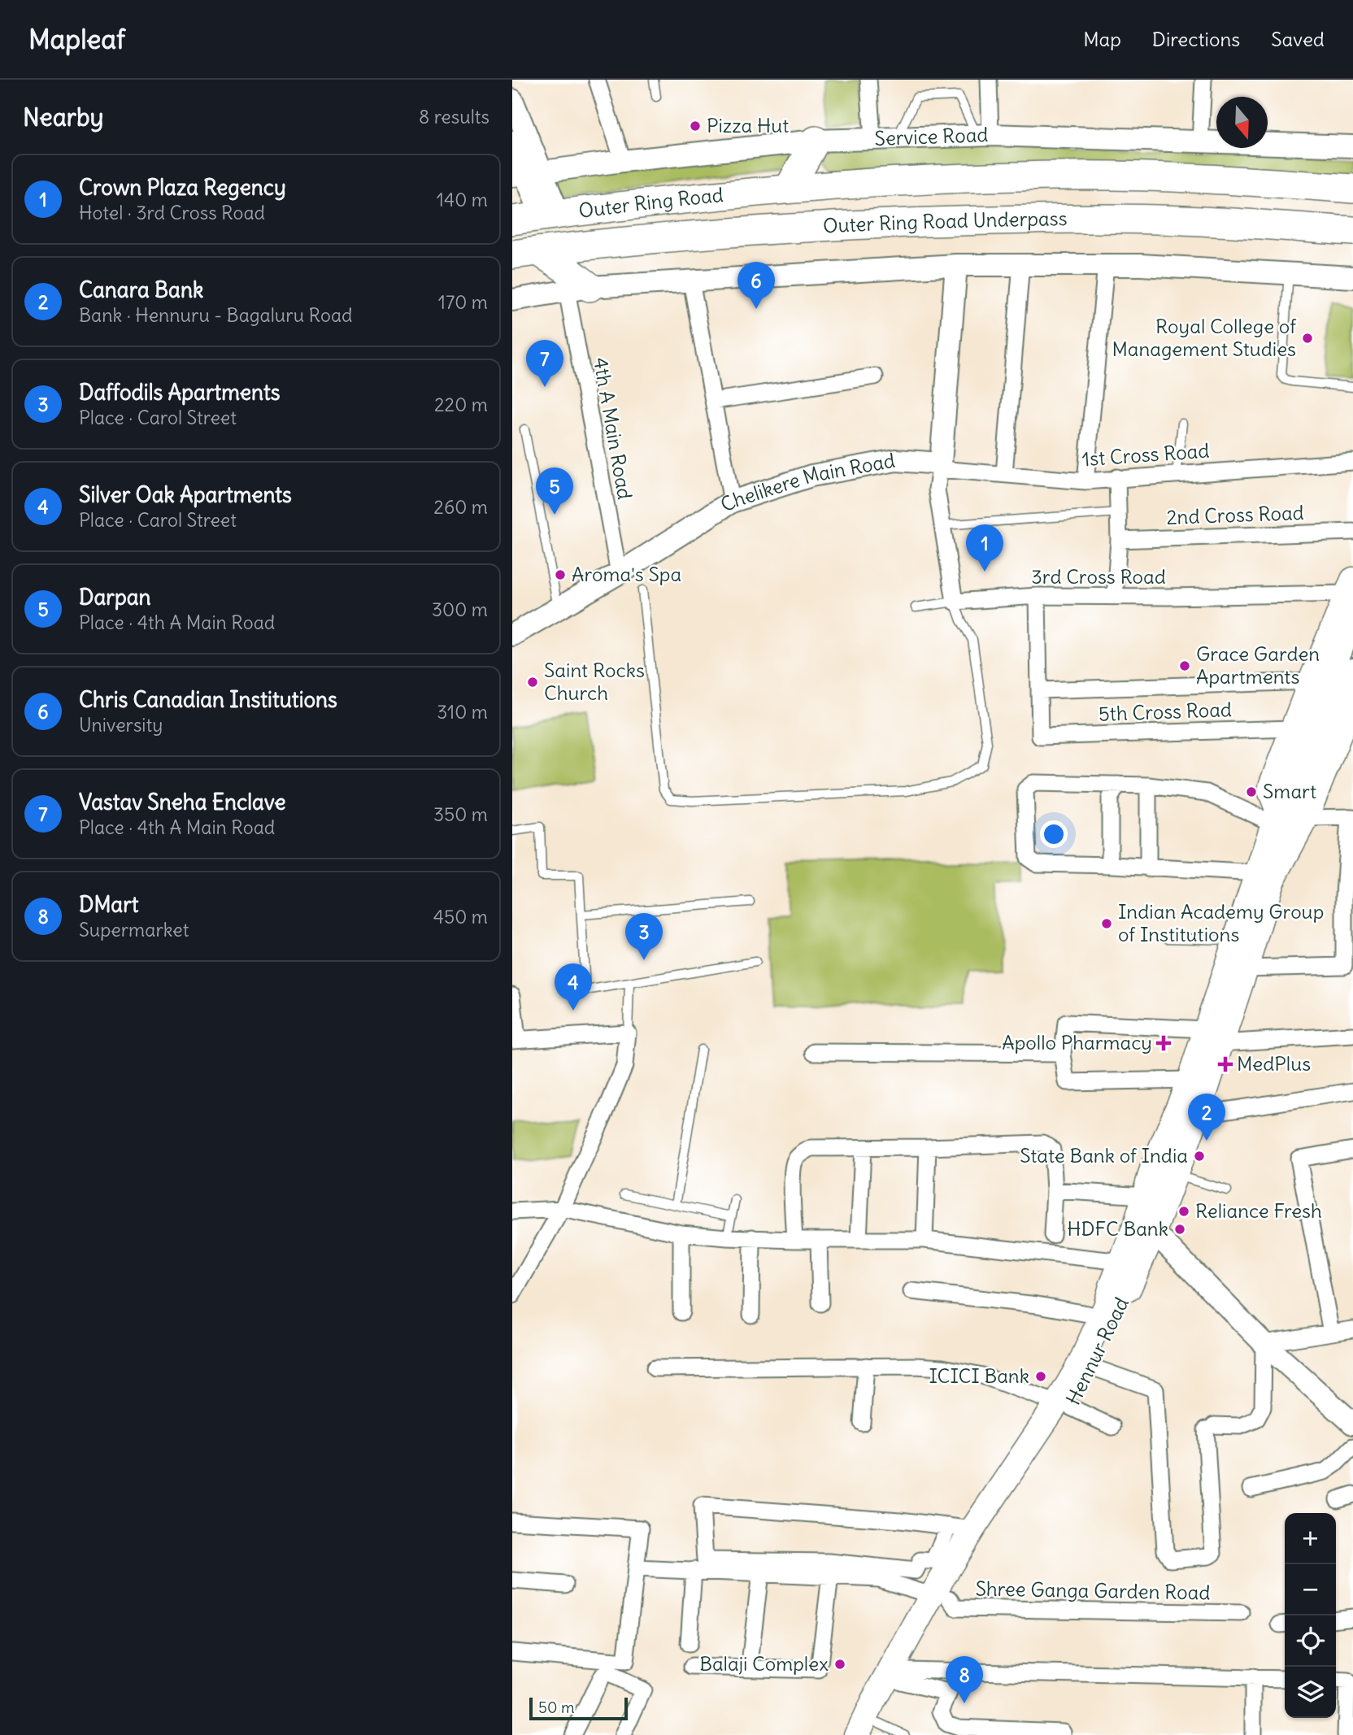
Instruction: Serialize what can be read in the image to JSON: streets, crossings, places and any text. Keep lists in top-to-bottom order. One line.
{"streets":{"highway":["Outer Ring Road","Outer Ring Road Underpass"],"main road":["Hennur Road"],"street":["Service Road","4th A Main Road","1st Cross Road","Chelikere Main Road","2nd Cross Road","3rd Cross Road","5th Cross Road","Shree Ganga Garden Road"]},"crossings":[["Outer Ring Road","Outer Ring Road Underpass"],["4th A Main Road","Chelikere Main Road"],["1st Cross Road","Chelikere Main Road"]],"places":{"other":["Pizza Hut","Royal College of Management Studies","Aroma's Spa","Grace Garden Apartments","Saint Rocks Church","Smart","Indian Academy Group of Institutions","State Bank of India","Reliance Fresh","HDFC Bank","ICICI Bank","Balaji Complex"],"health":["Apollo Pharmacy","MedPlus"]},"scale_bar":"50 m","north":"bottom","page":{"header":"Mapleaf","nav":["Map","Directions","Saved"],"heading":["Nearby","8 results"],"list":[{"mark":"1","name":"Crown Plaza Regency","note":"Hotel · 3rd Cross Road","value":"140 m"},{"mark":"2","name":"Canara Bank","note":"Bank · Hennuru - Bagaluru Road","value":"170 m"},{"mark":"3","name":"Daffodils Apartments","note":"Place · Carol Street","value":"220 m"},{"mark":"4","name":"Silver Oak Apartments","note":"Place · Carol Street","value":"260 m"},{"mark":"5","name":"Darpan","note":"Place · 4th A Main Road","value":"300 m"},{"mark":"6","name":"Chris Canadian Institutions","note":"University","value":"310 m"},{"mark":"7","name":"Vastav Sneha Enclave","note":"Place · 4th A Main Road","value":"350 m"},{"mark":"8","name":"DMart","note":"Supermarket","value":"450 m"}],"pins":["6","7","5","1","3","4","2","8"],"map_buttons":["+","−"],"scale":"50 m"}}
